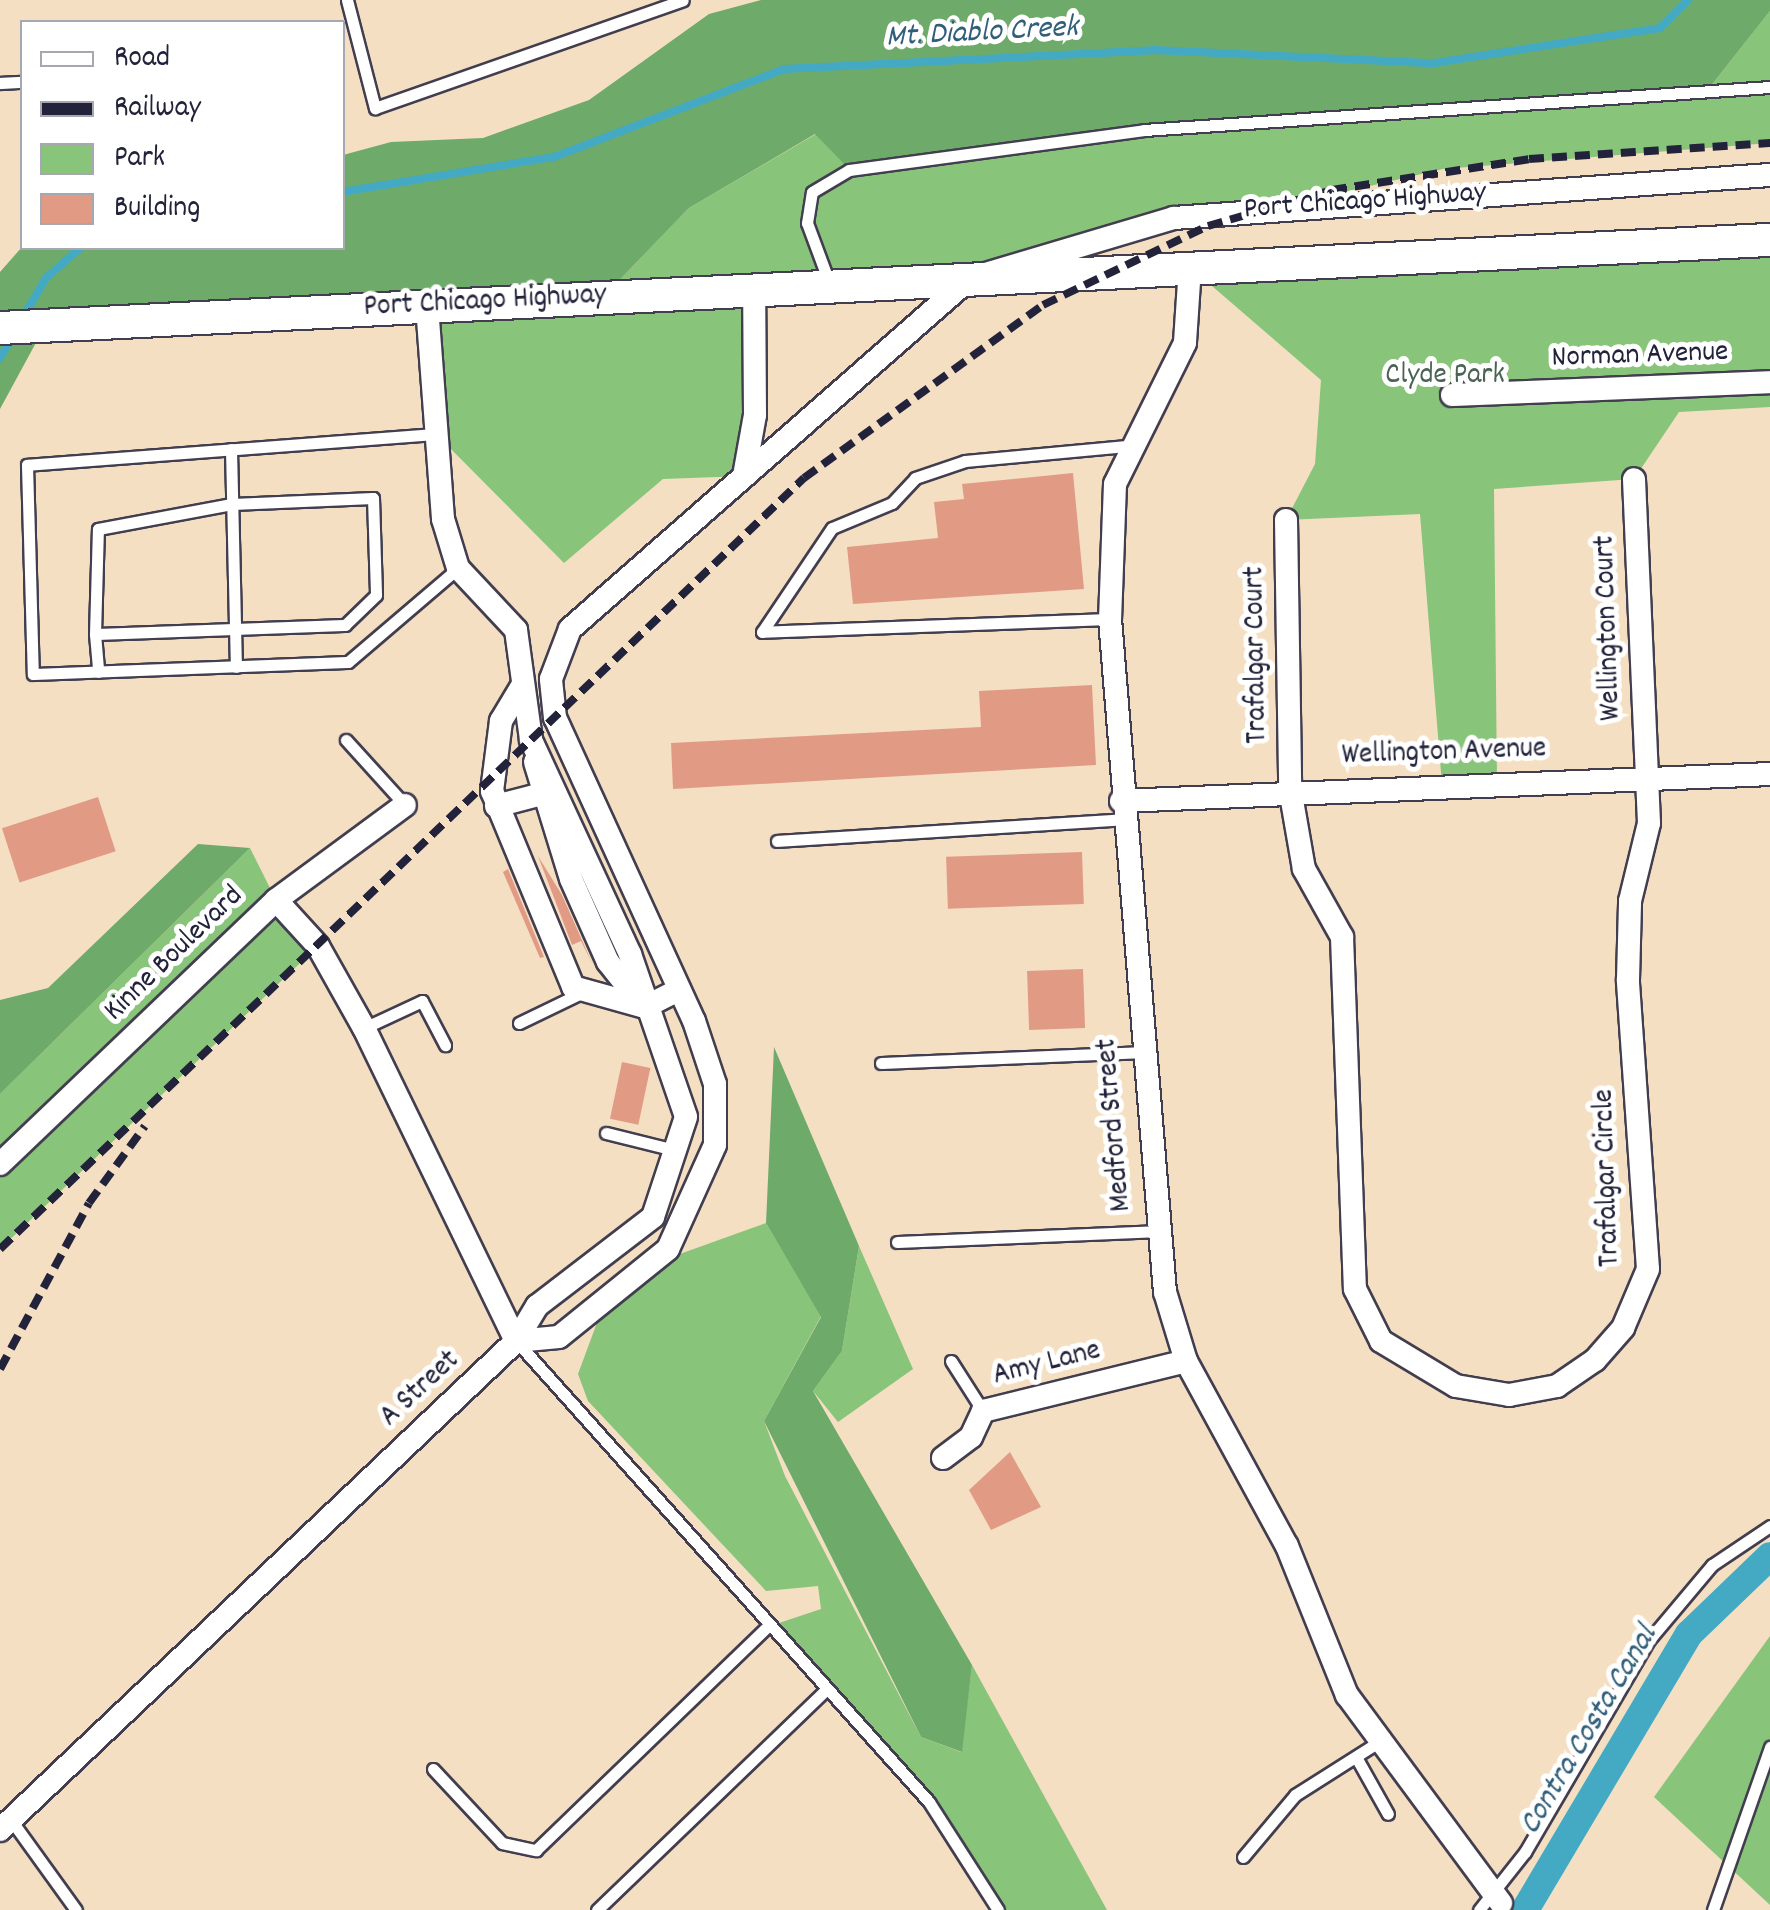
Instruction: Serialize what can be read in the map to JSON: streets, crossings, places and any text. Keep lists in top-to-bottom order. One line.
{"streets":{"street":["Port Chicago Highway","Norman Avenue","Wellington Court","Trafalgar Court","Wellington Avenue","Kinne Boulevard","Medford Street","Trafalgar Circle","Amy Lane","A Street"]},"crossings":[["Port Chicago Highway","Medford Street"],["Wellington Court","Wellington Avenue"],["Wellington Court","Trafalgar Circle"],["Trafalgar Court","Wellington Avenue"],["Trafalgar Court","Trafalgar Circle"],["Wellington Avenue","Medford Street"],["Wellington Avenue","Trafalgar Circle"],["Medford Street","Amy Lane"]],"water":["Mt. Diablo Creek","Contra Costa Canal"],"parks":["Clyde Park"],"legend":["Road","Railway","Park","Building"]}
